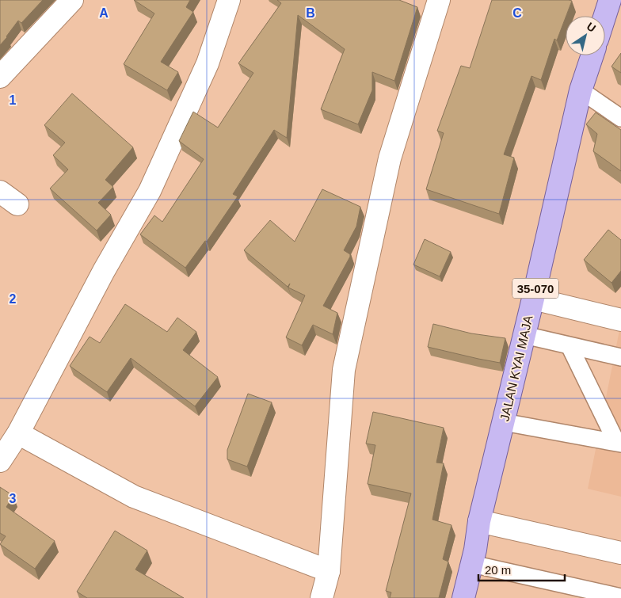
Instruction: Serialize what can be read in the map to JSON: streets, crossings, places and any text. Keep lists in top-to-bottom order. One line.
{"streets":{"main road":["35-070","JALAN KYAI MAJA"]},"scale_bar":"20 m","north":"top right","grid":{"columns":["A","B","C"],"rows":["1","2","3"]}}
